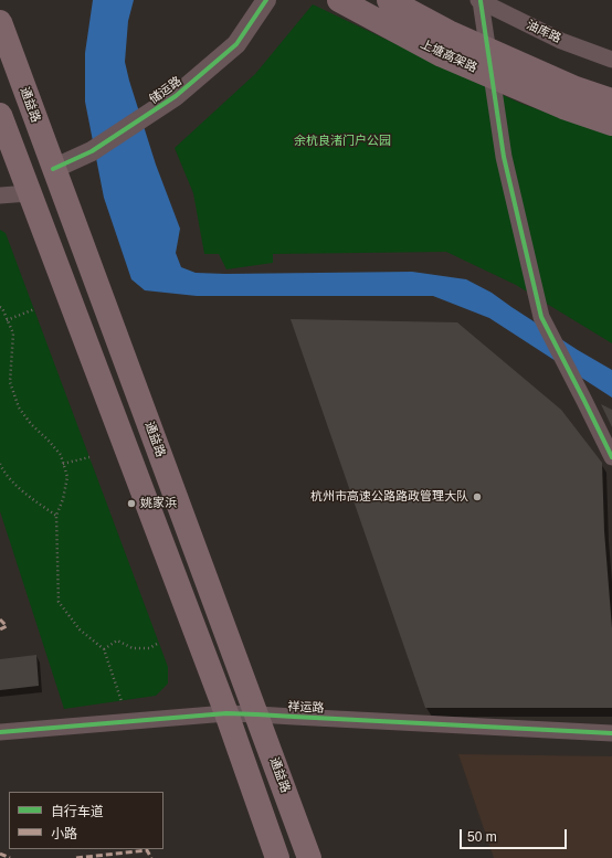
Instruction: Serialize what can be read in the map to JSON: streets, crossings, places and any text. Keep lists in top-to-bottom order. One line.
{"streets":{"highway":["上塘高架路"],"main road":["通益路"],"street":["油库路","储运路","祥运路"]},"crossings":[["储运路","通益路"],["通益路","祥运路"]],"parks":["余杭良渚门户公园"],"places":["杭州市高速公路路政管理大队","姚家浜"],"legend":["自行车道","小路"],"scale_bar":"50 m"}
